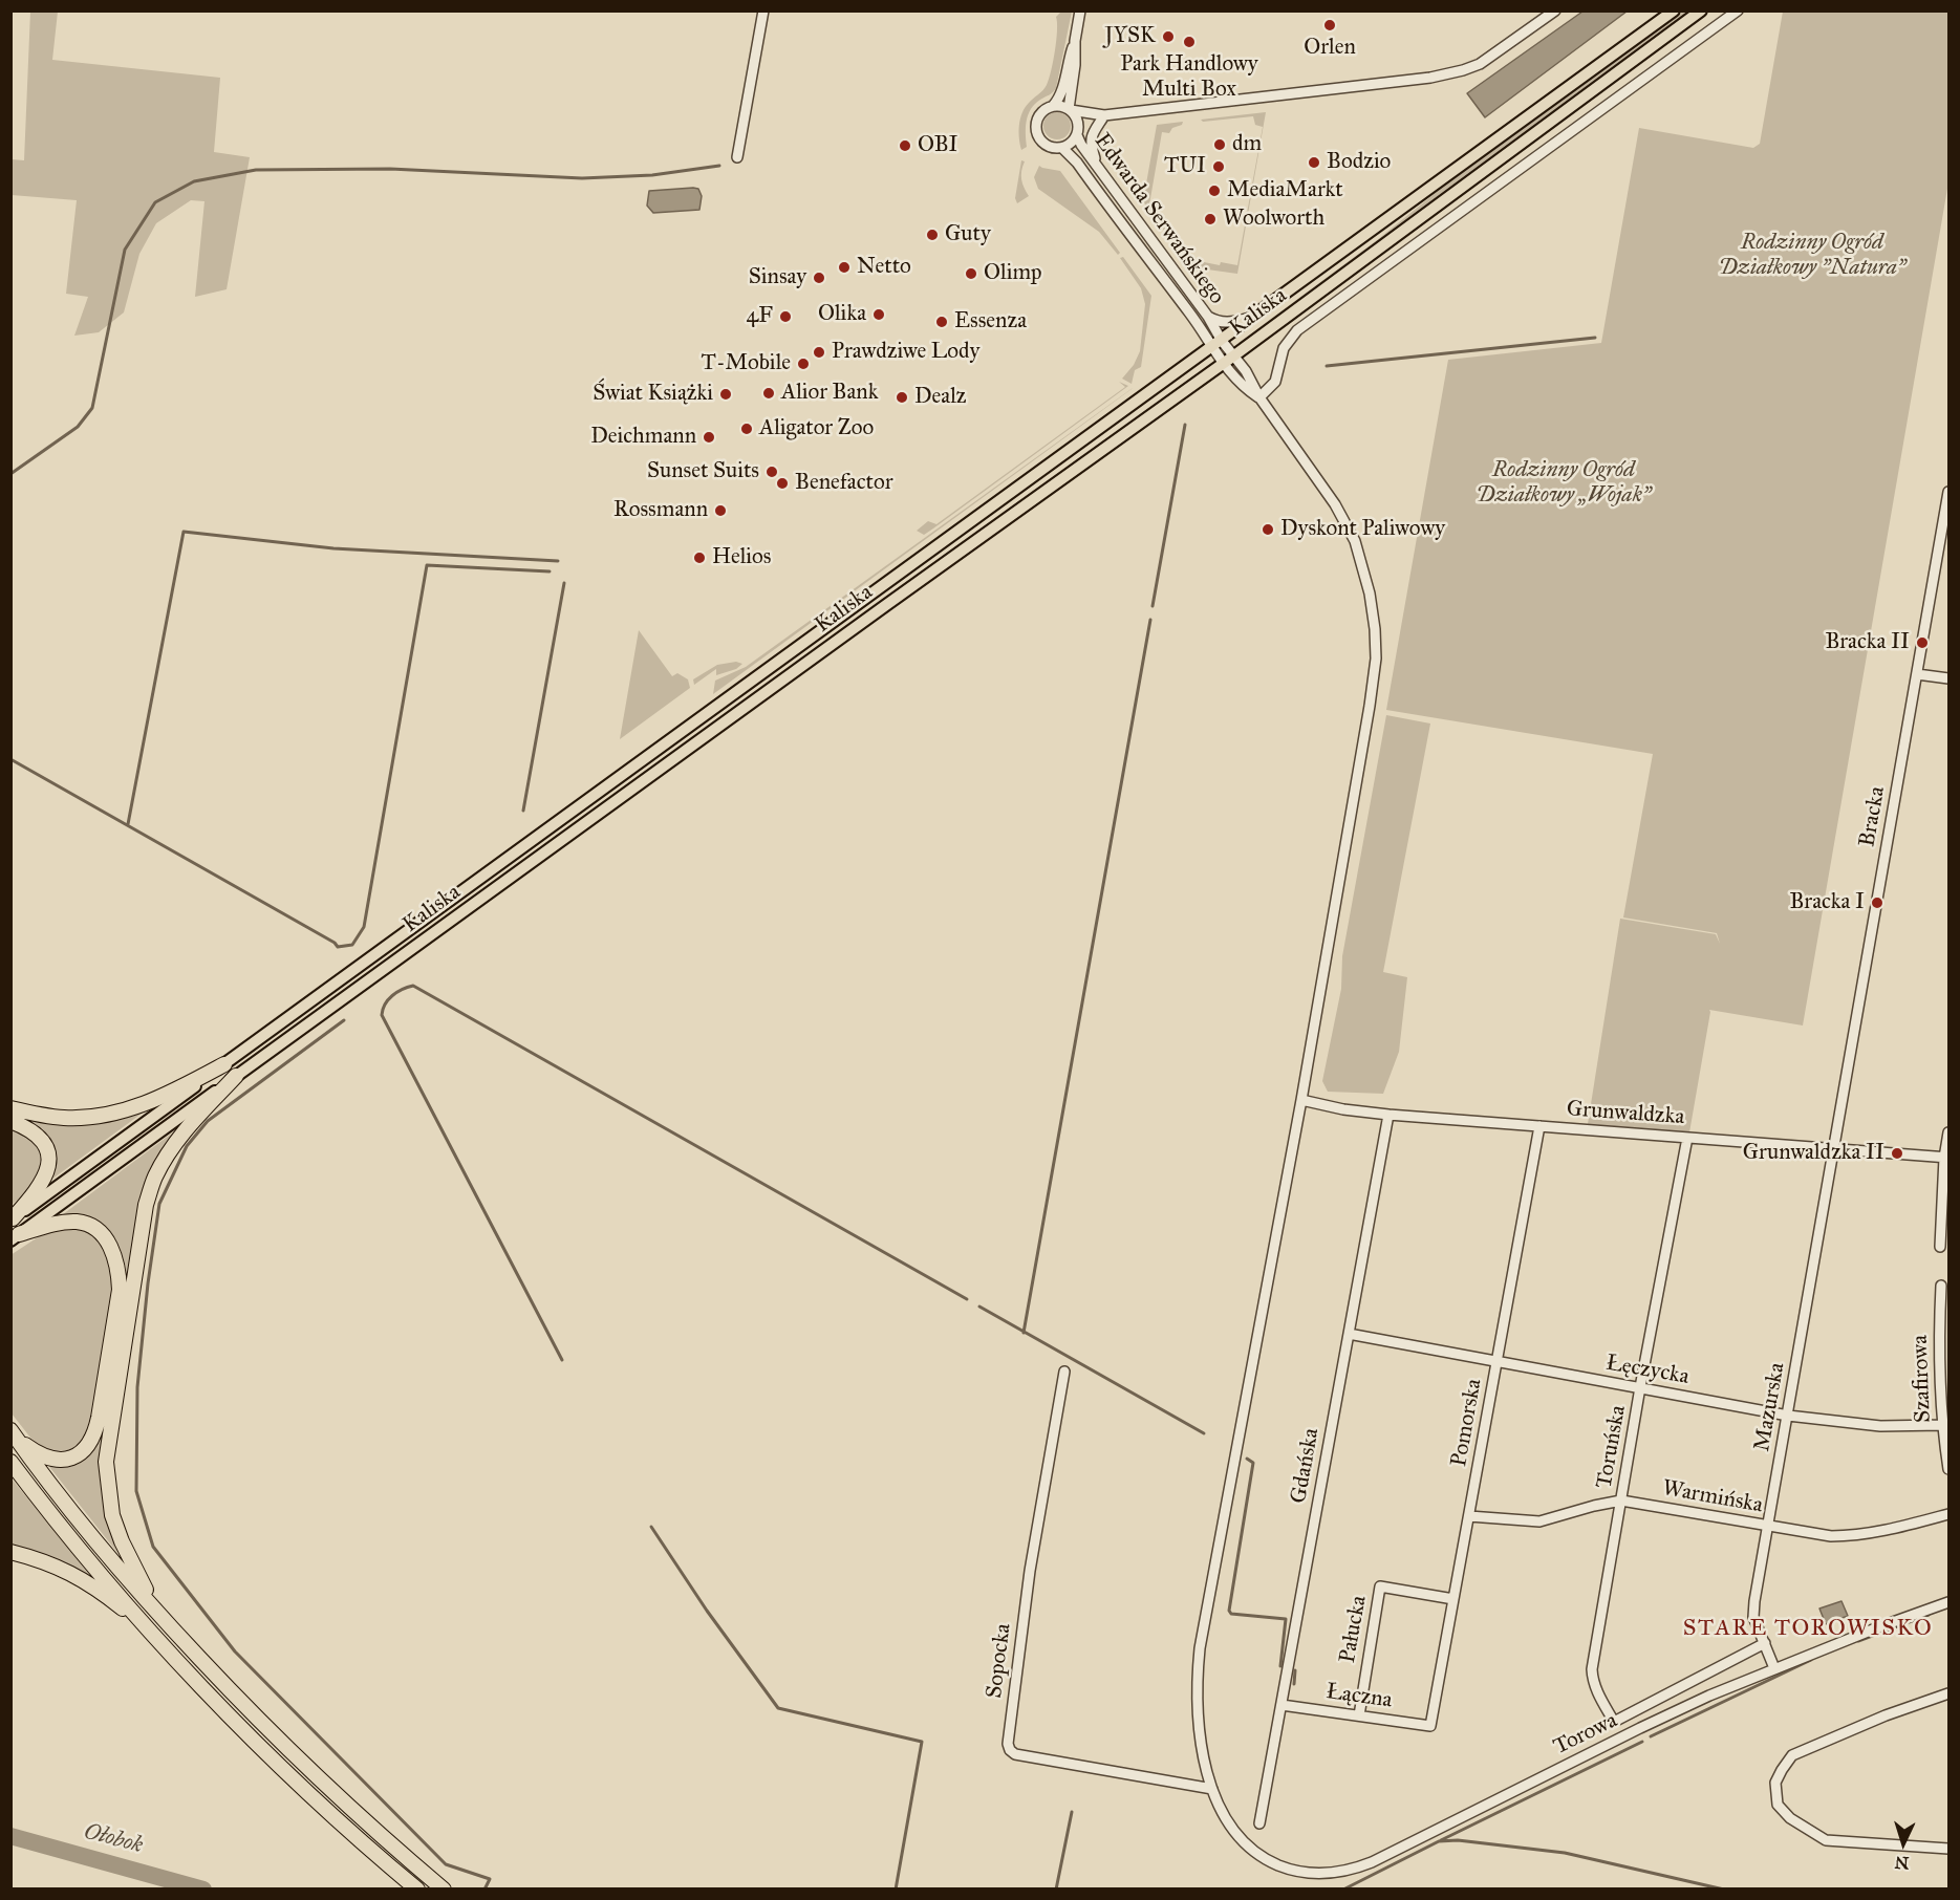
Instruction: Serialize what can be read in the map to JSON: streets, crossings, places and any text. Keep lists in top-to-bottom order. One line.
{"streets":{"main road":["Kaliska"],"street":["Edwarda Serwańskiego","Bracka","Grunwaldzka","Łęczycka","Szafirowa","Mazurska","Pomorska","Toruńska","Gdańska","Warmińska","Pałucka","Sopocka","Łączna","Torowa"]},"crossings":[["Edwarda Serwańskiego","Kaliska"],["Edwarda Serwańskiego","Torowa"],["Kaliska","Torowa"],["Bracka","Grunwaldzka"],["Bracka","Mazurska"],["Grunwaldzka","Mazurska"],["Grunwaldzka","Pomorska"],["Grunwaldzka","Toruńska"],["Grunwaldzka","Gdańska"],["Grunwaldzka","Torowa"],["Łęczycka","Szafirowa"],["Łęczycka","Mazurska"],["Łęczycka","Pomorska"],["Łęczycka","Toruńska"],["Łęczycka","Gdańska"],["Mazurska","Toruńska"],["Mazurska","Warmińska"],["Mazurska","Torowa"],["Pomorska","Warmińska"],["Pomorska","Pałucka"],["Pomorska","Łączna"],["Toruńska","Warmińska"],["Gdańska","Łączna"],["Pałucka","Łączna"],["Sopocka","Torowa"]],"districts":["STARE TOROWISKO"],"water":["Ołobok"],"parks":["Rodzinny Ogród Działkowy \"Natura\"","Rodzinny Ogród Działkowy „Wojak”"],"places":["Orlen","JYSK","Park Handlowy Multi Box","dm","OBI","Bodzio","TUI","MediaMarkt","Woolworth","Guty","Netto","Olimp","Sinsay","Olika","4F","Essenza","Prawdziwe Lody","T-Mobile","Alior Bank","Świat Książki","Dealz","Aligator Zoo","Deichmann","Sunset Suits","Benefactor","Rossmann","Dyskont Paliwowy","Helios","Bracka II","Bracka I","Grunwaldzka II"],"north":"bottom"}
